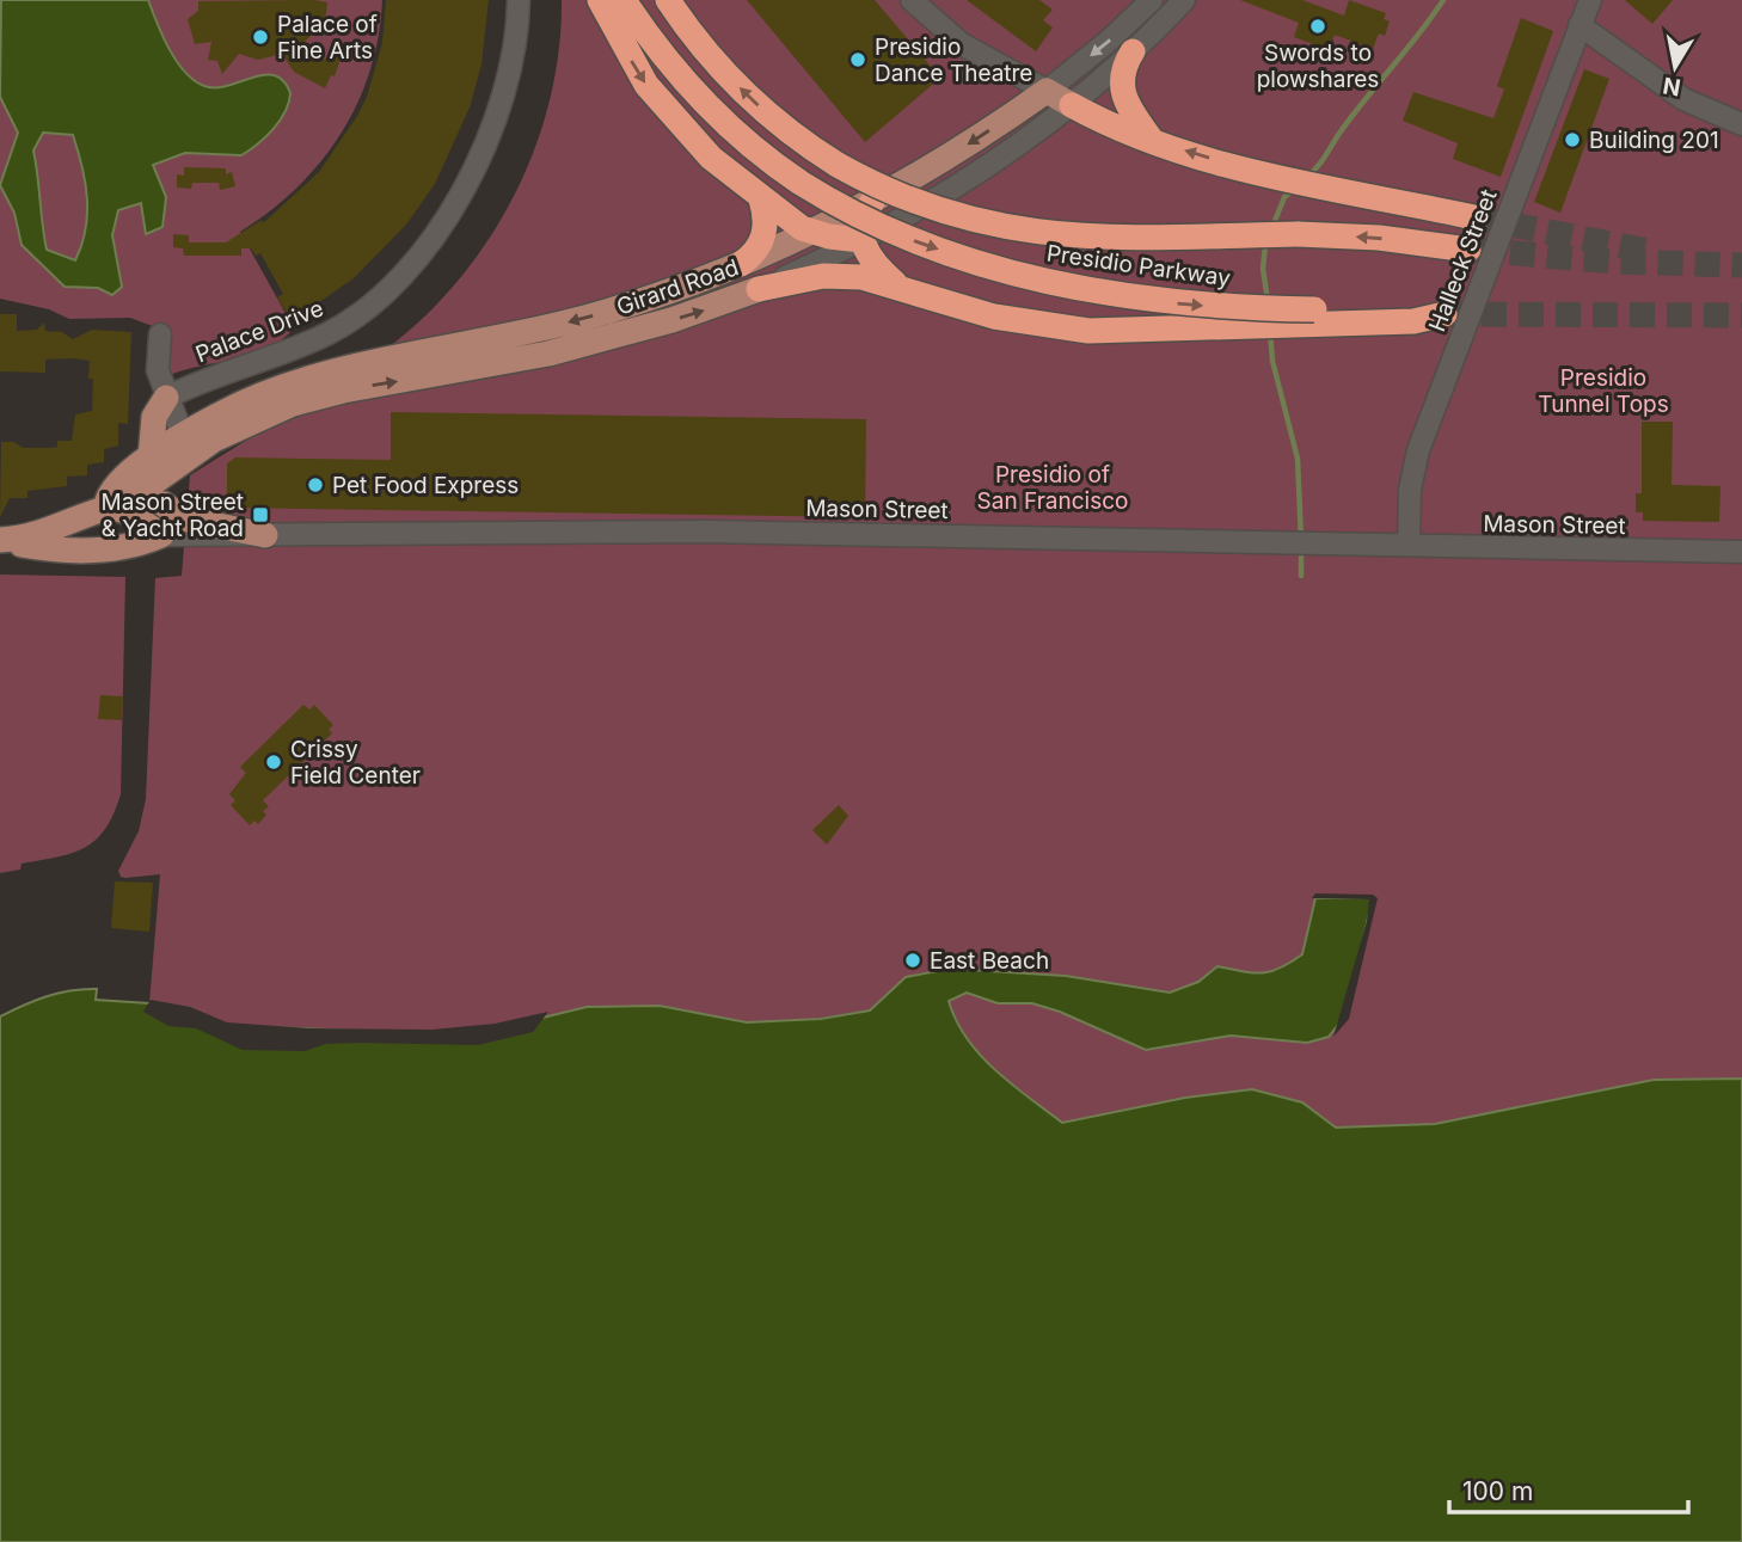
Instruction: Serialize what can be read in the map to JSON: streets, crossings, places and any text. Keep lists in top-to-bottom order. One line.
{"streets":{"highway":["Presidio Parkway"],"main road":["Girard Road"],"street":["Halleck Street","Palace Drive","Mason Street"]},"crossings":[["Halleck Street","Mason Street"]],"parks":["Presidio Tunnel Tops","Presidio of San Francisco"],"places":{"other":["Swords to plowshares","Palace of Fine Arts","Presidio Dance Theatre","Building 201","Pet Food Express","Crissy Field Center","East Beach"],"transit":["Mason Street & Yacht Road"]},"scale_bar":"100 m","north":"bottom"}
